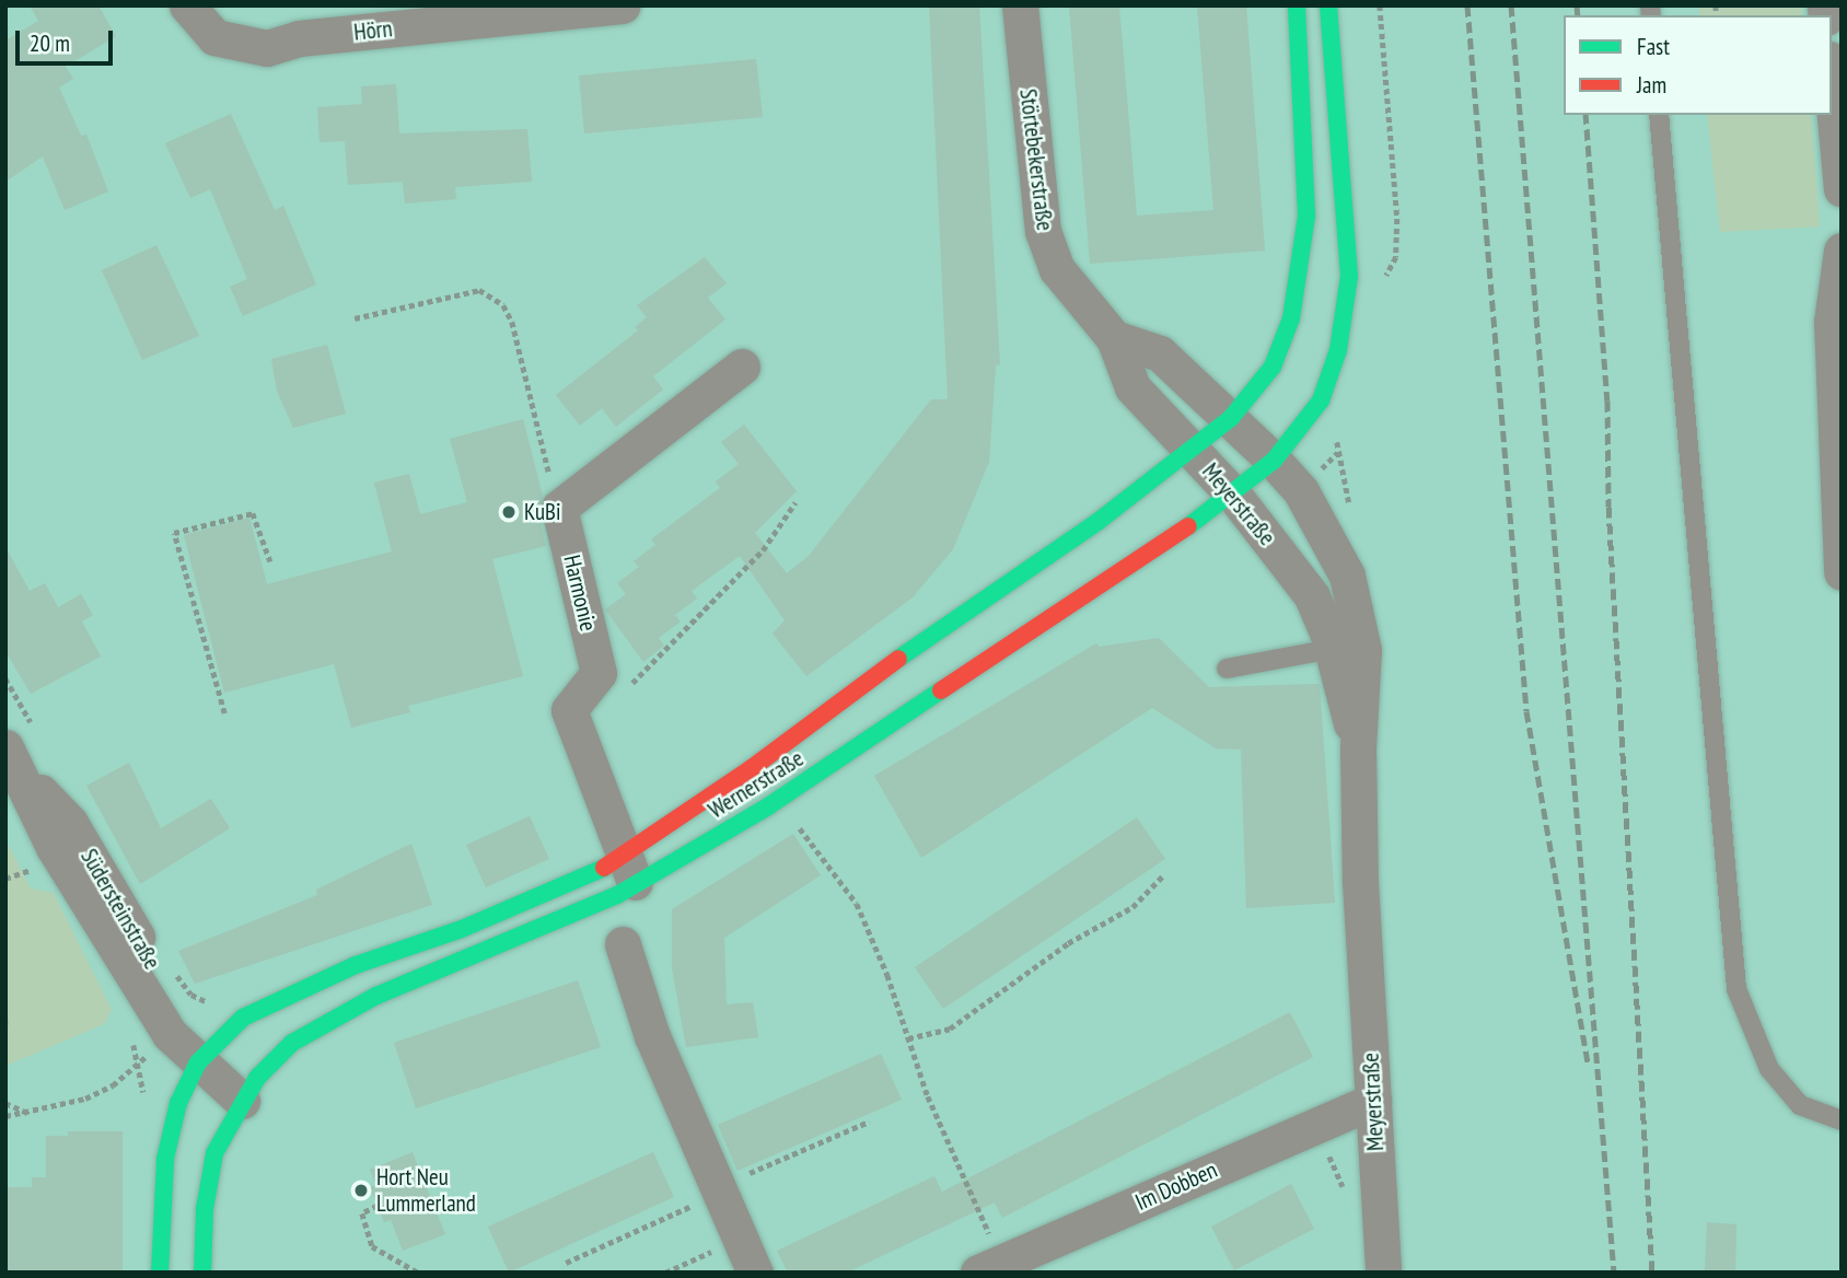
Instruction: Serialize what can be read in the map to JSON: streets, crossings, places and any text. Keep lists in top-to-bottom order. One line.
{"streets":{"main road":["Meyerstraße","Wernerstraße"],"street":["Hörn","Störtebekerstraße","Harmonie","Südersteinstraße","Im Dobben"]},"crossings":[["Störtebekerstraße","Meyerstraße"],["Störtebekerstraße","Wernerstraße"],["Meyerstraße","Wernerstraße"],["Meyerstraße","Im Dobben"],["Wernerstraße","Südersteinstraße"]],"places":["KuBi","Hort Neu Lummerland"],"legend":["Fast","Jam"],"scale_bar":"20 m"}
